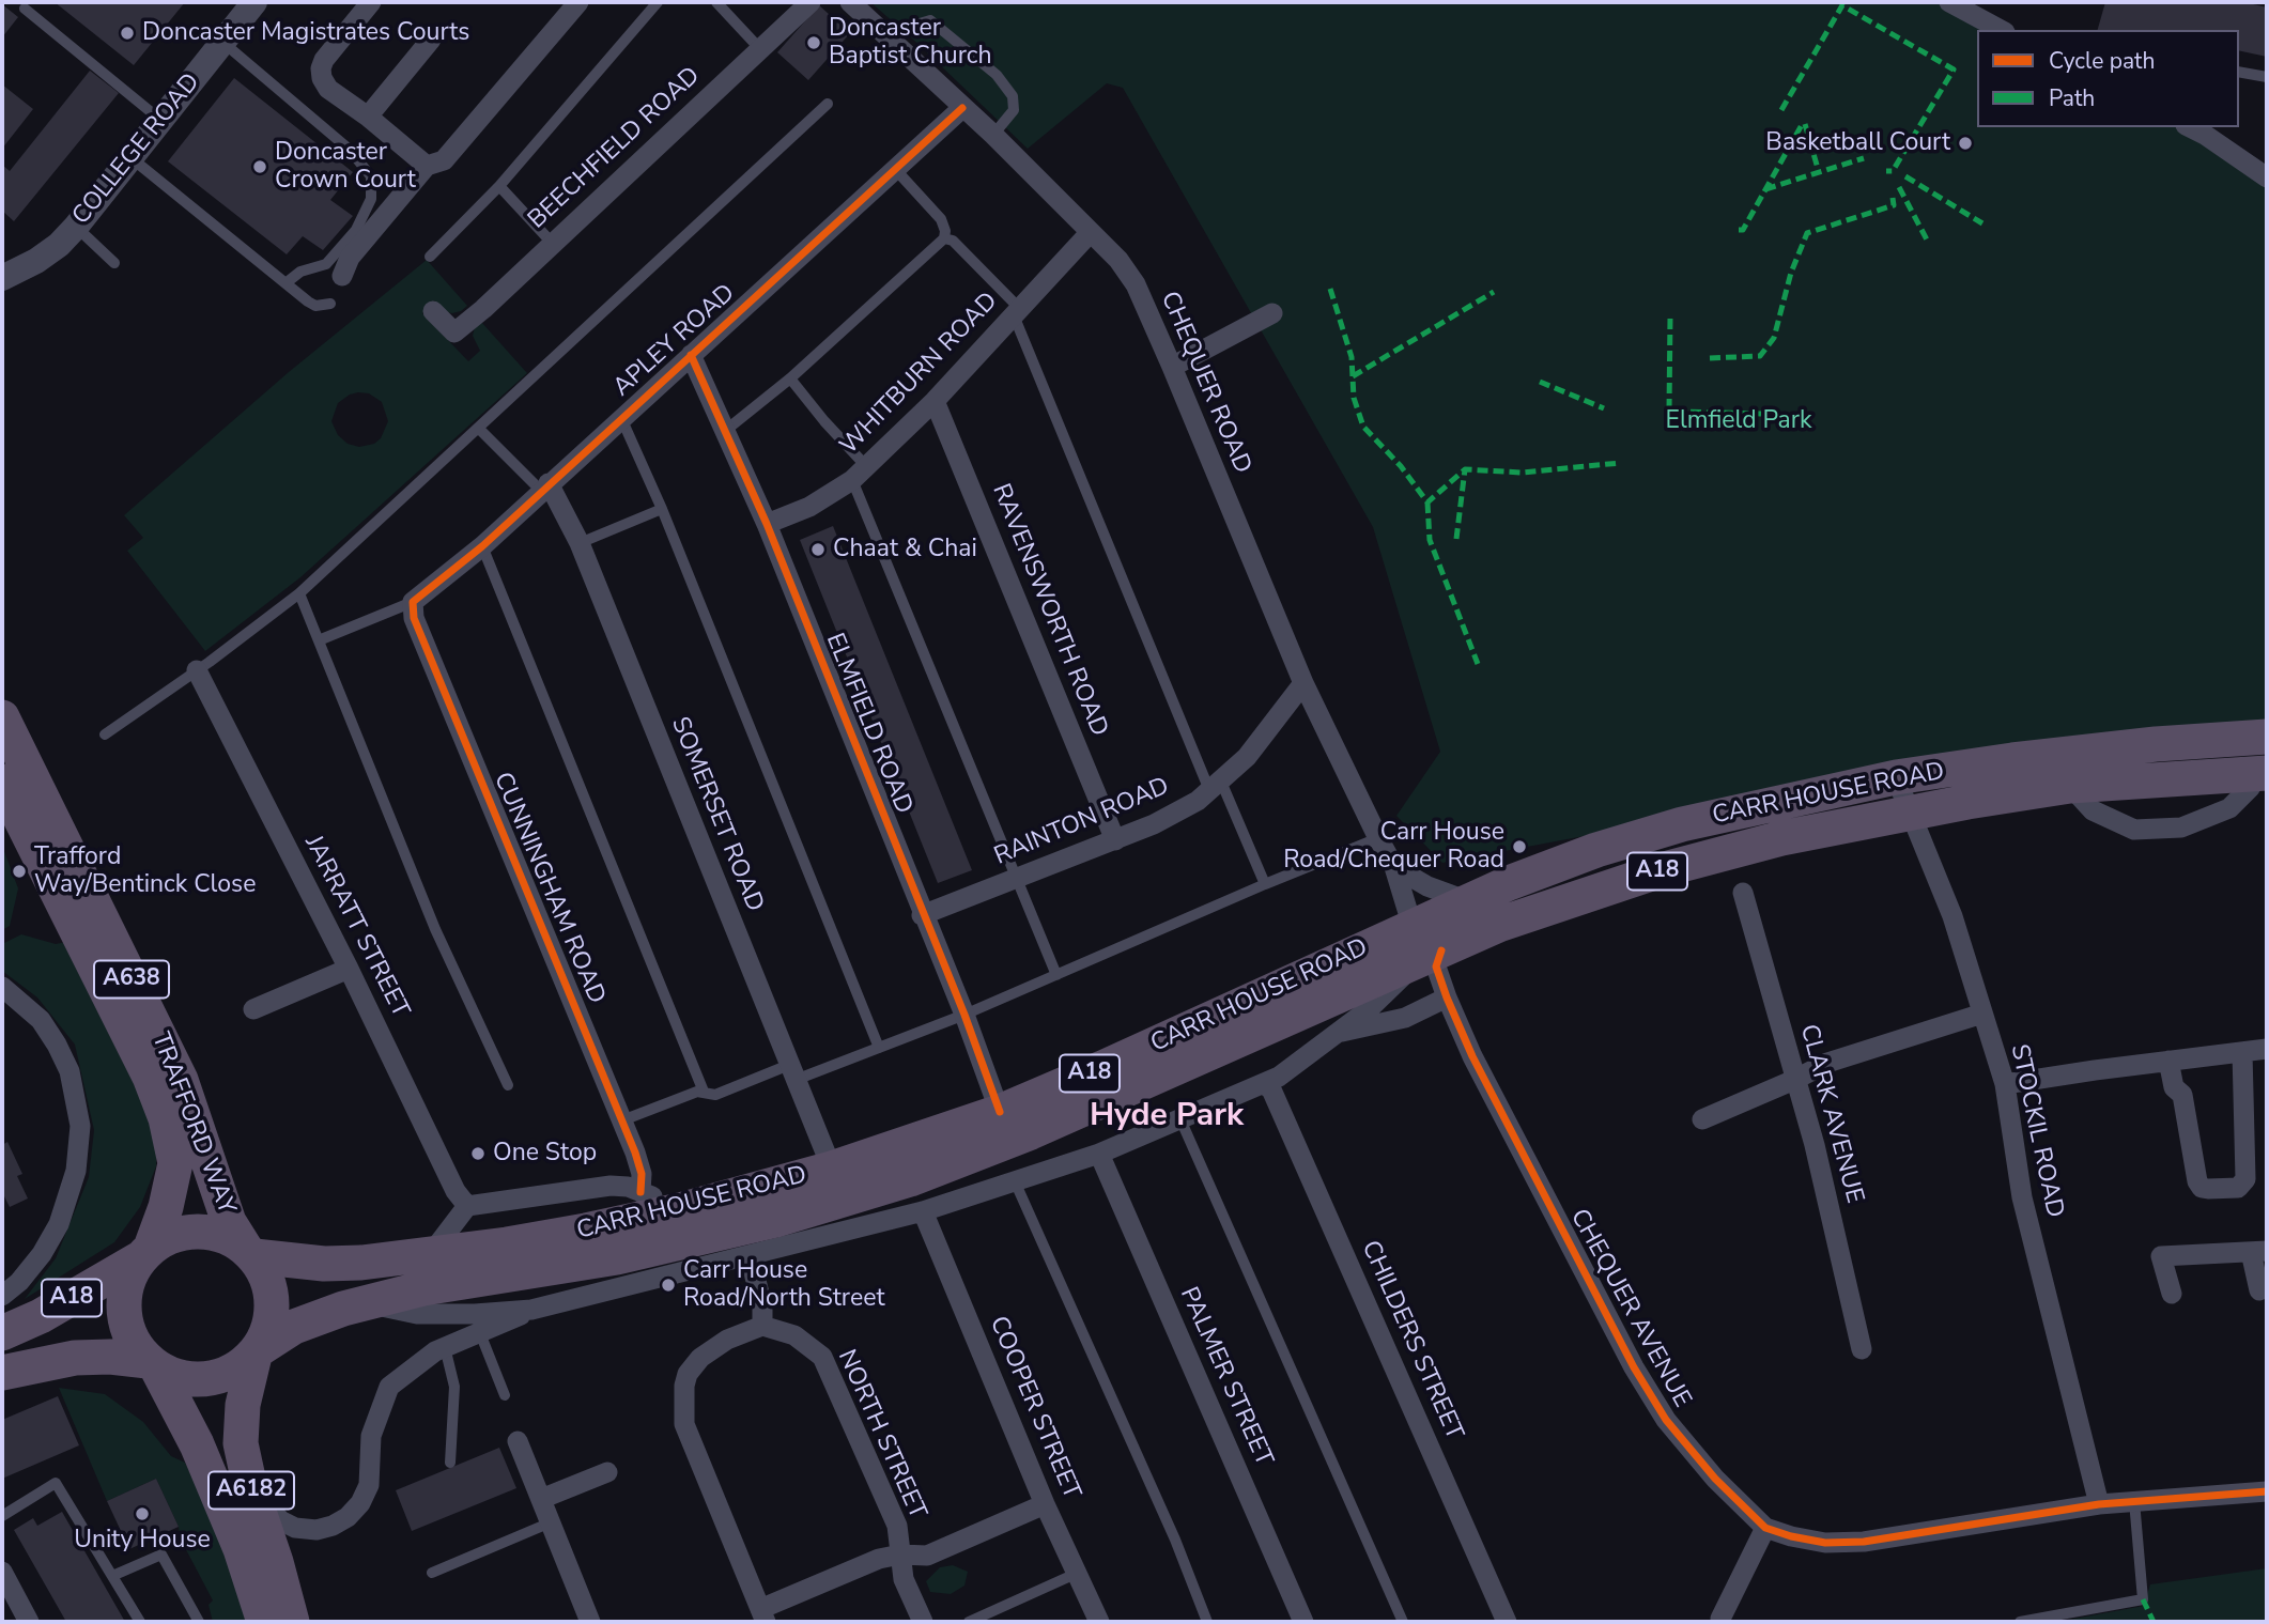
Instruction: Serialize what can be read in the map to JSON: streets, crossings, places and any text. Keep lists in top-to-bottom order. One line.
{"streets":{"highway":["CARR HOUSE ROAD","A18","A638","TRAFFORD WAY","A6182"],"street":["BEECHFIELD ROAD","COLLEGE ROAD","APLEY ROAD","WHITBURN ROAD","CHEQUER ROAD","RAVENSWORTH ROAD","ELMFIELD ROAD","SOMERSET ROAD","RAINTON ROAD","CUNNINGHAM ROAD","JARRATT STREET","CLARK AVENUE","STOCKIL ROAD","CHEQUER AVENUE","CHILDERS STREET","PALMER STREET","COOPER STREET","NORTH STREET"]},"crossings":[["APLEY ROAD","CHEQUER ROAD"],["APLEY ROAD","ELMFIELD ROAD"],["APLEY ROAD","SOMERSET ROAD"],["APLEY ROAD","CUNNINGHAM ROAD"],["WHITBURN ROAD","CHEQUER ROAD"],["WHITBURN ROAD","RAVENSWORTH ROAD"],["WHITBURN ROAD","ELMFIELD ROAD"],["CHEQUER ROAD","CARR HOUSE ROAD"],["CHEQUER ROAD","RAINTON ROAD"],["RAVENSWORTH ROAD","RAINTON ROAD"],["ELMFIELD ROAD","CARR HOUSE ROAD"],["ELMFIELD ROAD","RAINTON ROAD"],["CARR HOUSE ROAD","SOMERSET ROAD"],["CARR HOUSE ROAD","A18"],["CARR HOUSE ROAD","TRAFFORD WAY"],["CARR HOUSE ROAD","STOCKIL ROAD"],["CARR HOUSE ROAD","CHEQUER AVENUE"],["CARR HOUSE ROAD","A6182"],["A18","TRAFFORD WAY"],["A18","A6182"],["TRAFFORD WAY","A6182"],["STOCKIL ROAD","CHEQUER AVENUE"],["COOPER STREET","NORTH STREET"]],"districts":["Hyde Park"],"parks":["Elmfield Park"],"places":["Doncaster Magistrates Courts","Doncaster Baptist Church","Basketball Court","Doncaster Crown Court","Chaat & Chai","Carr House Road/Chequer Road","Trafford Way/Bentinck Close","One Stop","Carr House Road/North Street","Unity House"],"legend":["Cycle path","Path"]}
